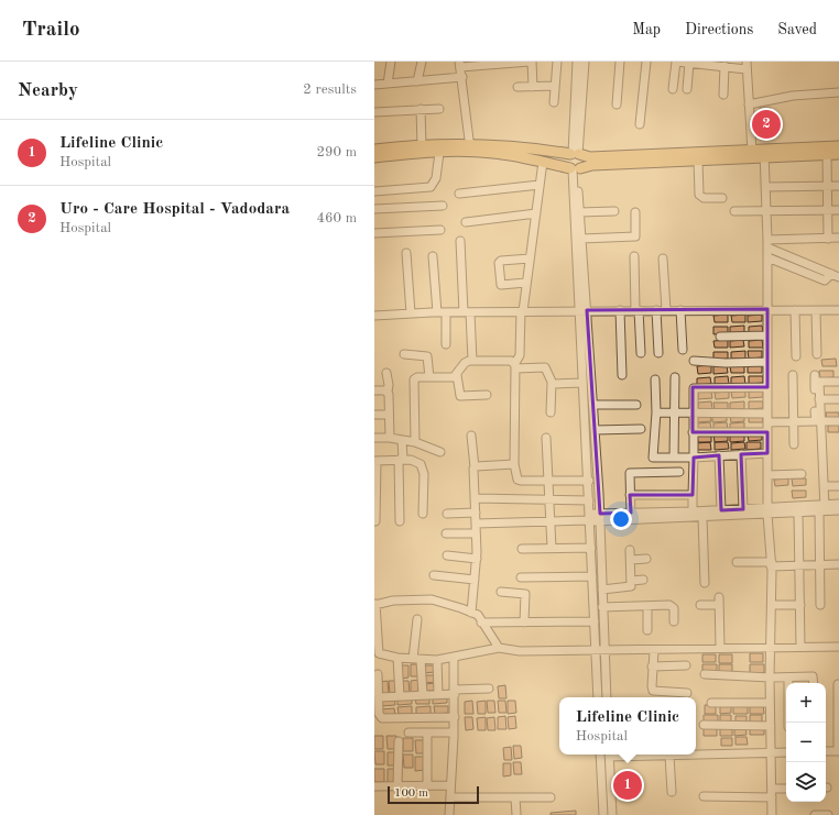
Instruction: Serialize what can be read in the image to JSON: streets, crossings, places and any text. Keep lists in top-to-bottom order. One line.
{"scale_bar":"100 m","page":{"header":"Trailo","nav":["Map","Directions","Saved"],"heading":["Nearby","2 results"],"pins":["2","1"],"list":[{"mark":"1","name":"Lifeline Clinic","note":"Hospital","value":"290 m"},{"mark":"2","name":"Uro - Care Hospital - Vadodara","note":"Hospital","value":"460 m"}],"map_buttons":["+","−"],"popup":["Lifeline Clinic","Hospital"],"scale":"100 m"}}
